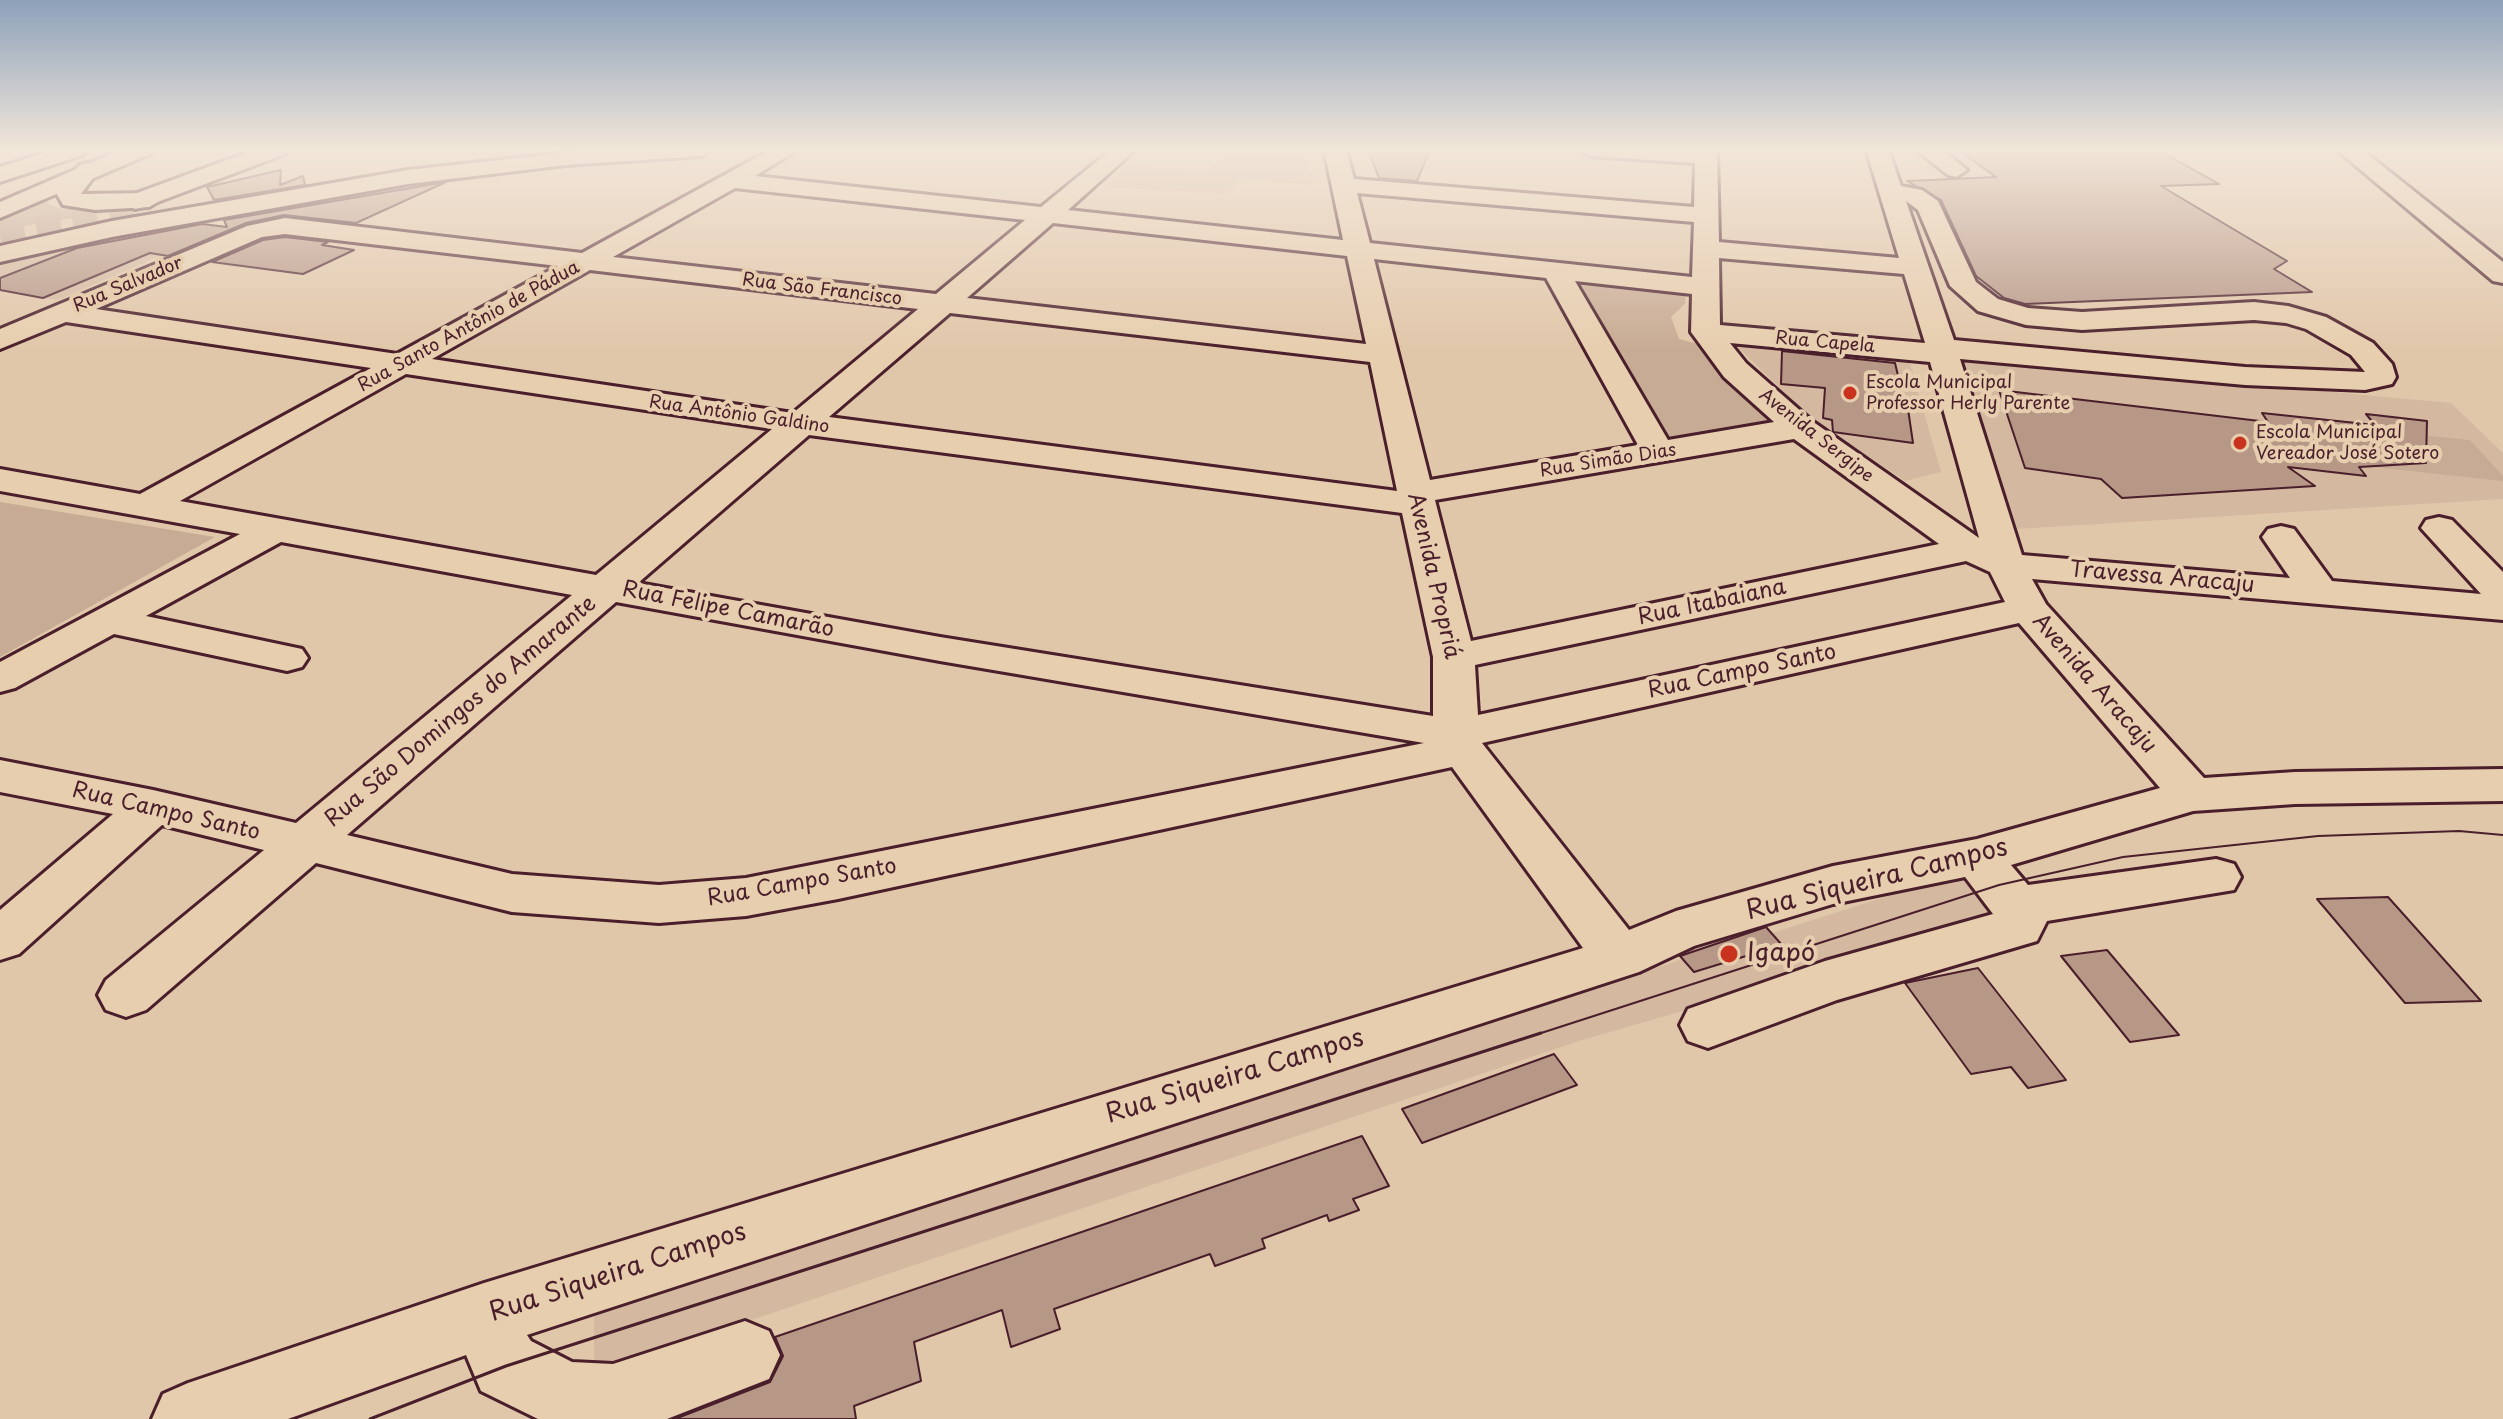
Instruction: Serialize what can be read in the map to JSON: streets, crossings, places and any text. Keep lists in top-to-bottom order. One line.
{"streets":{"main road":["Rua Salvador","Rua São Francisco","Rua Santo Antônio de Pádua","Rua Capela","Rua Antônio Galdino","Avenida Sergipe","Rua Simão Dias","Avenida Propriá","Travessa Aracaju","Rua Itabaiana","Rua Felipe Camarão","Rua Campo Santo","Avenida Aracaju","Rua São Domingos do Amarante","Rua Siqueira Campos"]},"crossings":[["Rua Salvador","Rua São Francisco"],["Rua Salvador","Rua Antônio Galdino"],["Rua São Francisco","Rua Santo Antônio de Pádua"],["Rua São Francisco","Avenida Propriá"],["Rua São Francisco","Rua São Domingos do Amarante"],["Rua Santo Antônio de Pádua","Rua Antônio Galdino"],["Rua Santo Antônio de Pádua","Rua Felipe Camarão"],["Rua Capela","Avenida Sergipe"],["Rua Capela","Avenida Aracaju"],["Rua Antônio Galdino","Rua Simão Dias"],["Rua Antônio Galdino","Avenida Propriá"],["Rua Antônio Galdino","Rua São Domingos do Amarante"],["Avenida Sergipe","Rua Simão Dias"],["Avenida Sergipe","Travessa Aracaju"],["Avenida Sergipe","Rua Itabaiana"],["Avenida Sergipe","Avenida Aracaju"],["Rua Simão Dias","Avenida Propriá"],["Avenida Propriá","Rua Itabaiana"],["Avenida Propriá","Rua Felipe Camarão"],["Avenida Propriá","Rua Campo Santo"],["Travessa Aracaju","Rua Itabaiana"],["Travessa Aracaju","Avenida Aracaju"],["Rua Itabaiana","Avenida Aracaju"],["Rua Felipe Camarão","Rua Campo Santo"],["Rua Felipe Camarão","Rua São Domingos do Amarante"],["Rua Campo Santo","Avenida Aracaju"],["Rua Campo Santo","Rua São Domingos do Amarante"],["Avenida Aracaju","Rua Siqueira Campos"]],"places":["Escola Municipal Professor Herly Parente","Escola Municipal Vereador José Sotero","Igapó"]}
